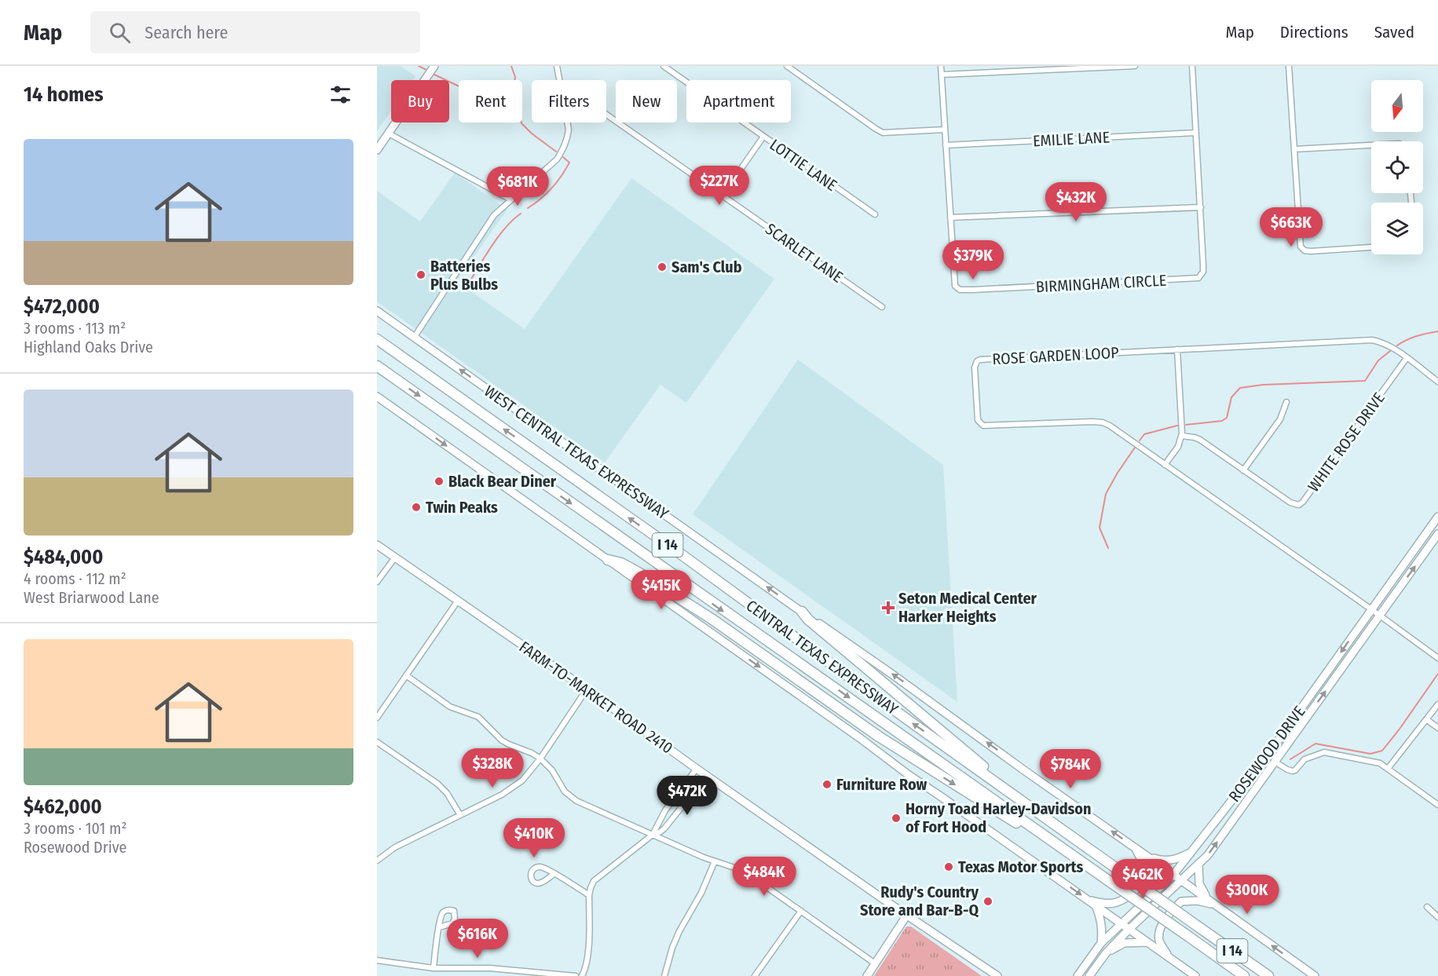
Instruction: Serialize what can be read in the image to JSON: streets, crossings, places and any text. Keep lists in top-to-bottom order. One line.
{"streets":{"highway":["I 14","CENTRAL TEXAS EXPRESSWAY"],"main road":["WEST CENTRAL TEXAS EXPRESSWAY","FARM-TO-MARKET ROAD 2410","ROSEWOOD DRIVE"],"street":["EMILIE LANE","LOTTIE LANE","SCARLET LANE","BIRMINGHAM CIRCLE","ROSE GARDEN LOOP","WHITE ROSE DRIVE"]},"crossings":[["EMILIE LANE","BIRMINGHAM CIRCLE"],["ROSE GARDEN LOOP","WHITE ROSE DRIVE"],["ROSE GARDEN LOOP","ROSEWOOD DRIVE"],["WEST CENTRAL TEXAS EXPRESSWAY","ROSEWOOD DRIVE"]],"one_way":["WEST CENTRAL TEXAS EXPRESSWAY"],"places":{"other":["Sam's Club","Batteries Plus Bulbs","Black Bear Diner","Twin Peaks","Furniture Row","Horny Toad Harley-Davidson of Fort Hood","Texas Motor Sports","Rudy's Country Store and Bar-B-Q"],"health":["Seton Medical Center Harker Heights"]},"north":"bottom","page":{"header":"Map","search":"Search here","nav":["Map","Directions","Saved"],"heading":"14 homes","chip":["Buy","Rent","Filters","New","Apartment"],"list":[{"name":"$472,000","note":"3 rooms · 113 m² · Highland Oaks Drive"},{"name":"$484,000","note":"4 rooms · 112 m² · West Briarwood Lane"},{"name":"$462,000","note":"3 rooms · 101 m² · Rosewood Drive"}],"price":["$227K","$681K","$432K","$663K","$379K","$415K","$328K","$784K","$472K","$410K","$484K","$462K","$300K","$616K"]}}
